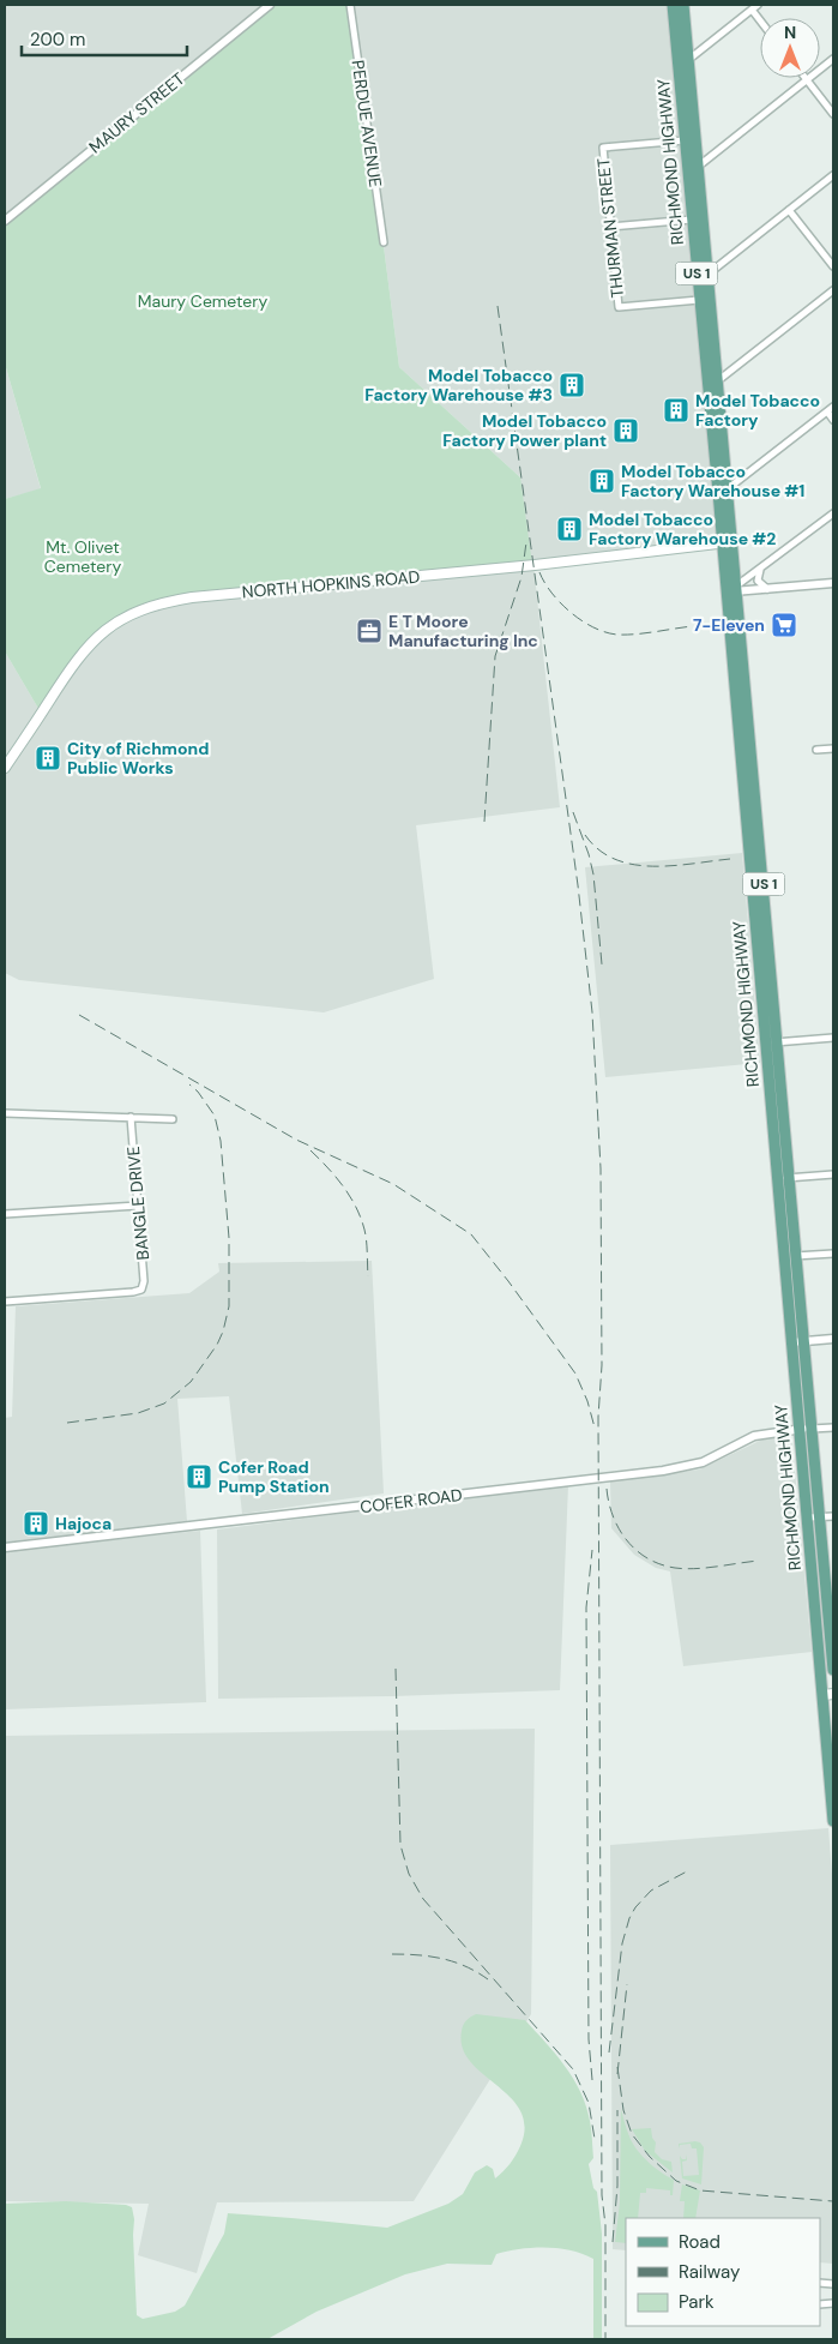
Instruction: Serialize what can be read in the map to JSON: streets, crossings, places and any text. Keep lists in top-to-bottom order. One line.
{"streets":{"main road":["RICHMOND HIGHWAY","US 1","NORTH HOPKINS ROAD"],"street":["MAURY STREET","PERDUE AVENUE","THURMAN STREET","BANGLE DRIVE","COFER ROAD"]},"crossings":[["RICHMOND HIGHWAY","THURMAN STREET"],["RICHMOND HIGHWAY","NORTH HOPKINS ROAD"],["RICHMOND HIGHWAY","COFER ROAD"]],"parks":["Maury Cemetery","Mt. Olivet Cemetery"],"places":{"building":["Model Tobacco Factory Warehouse #3","Model Tobacco Factory","Model Tobacco Factory Power plant","Model Tobacco Factory Warehouse #1","Model Tobacco Factory Warehouse #2","City of Richmond Public Works","Cofer Road Pump Station","Hajoca"],"supermarket":["7-Eleven"],"office":["E T Moore Manufacturing Inc"]},"legend":["Road","Railway","Park"],"scale_bar":"200 m","north":"top"}
